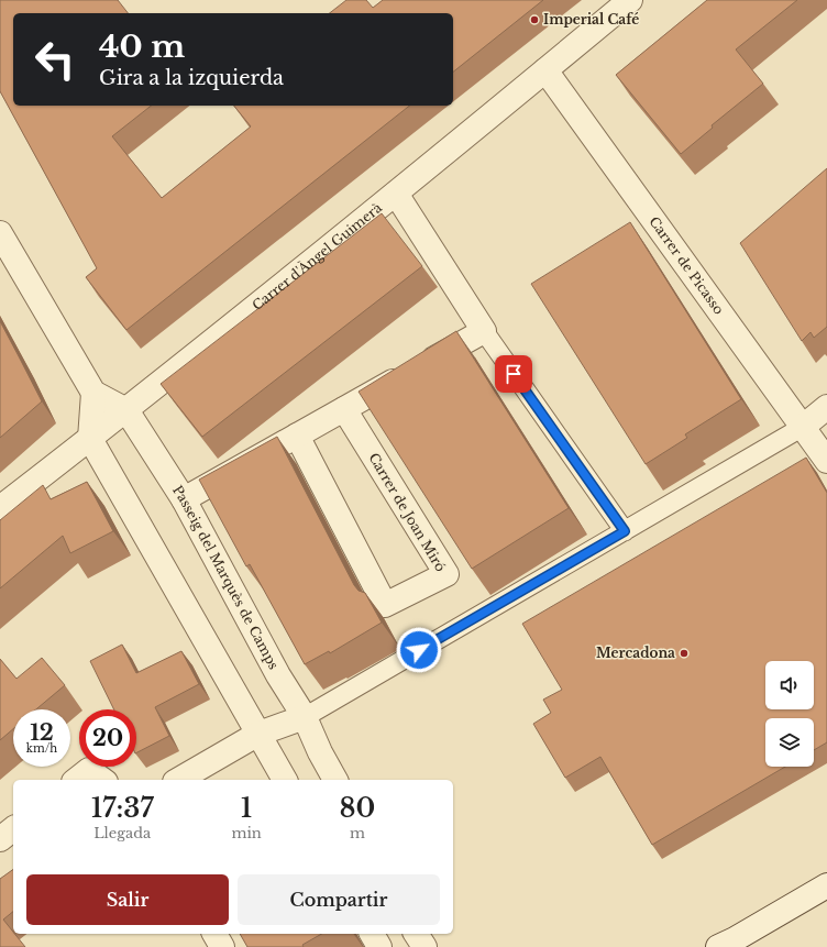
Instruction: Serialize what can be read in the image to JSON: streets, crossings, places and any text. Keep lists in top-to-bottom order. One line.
{"streets":{"street":["Carrer d'Àngel Guimerà","Carrer de Picasso","Carrer de Joan Miró","Passeig del Marquès de Camps"]},"crossings":[["Carrer d'Àngel Guimerà","Carrer de Picasso"],["Carrer d'Àngel Guimerà","Passeig del Marquès de Camps"]],"places":["Imperial Café","Mercadona"],"page":{"turn":["40 m","Gira a la izquierda"],"speed":"12 km/h","limit":"20","eta":["17:37","Llegada","1","min","80","m"],"buttons":["Salir","Compartir"]}}
